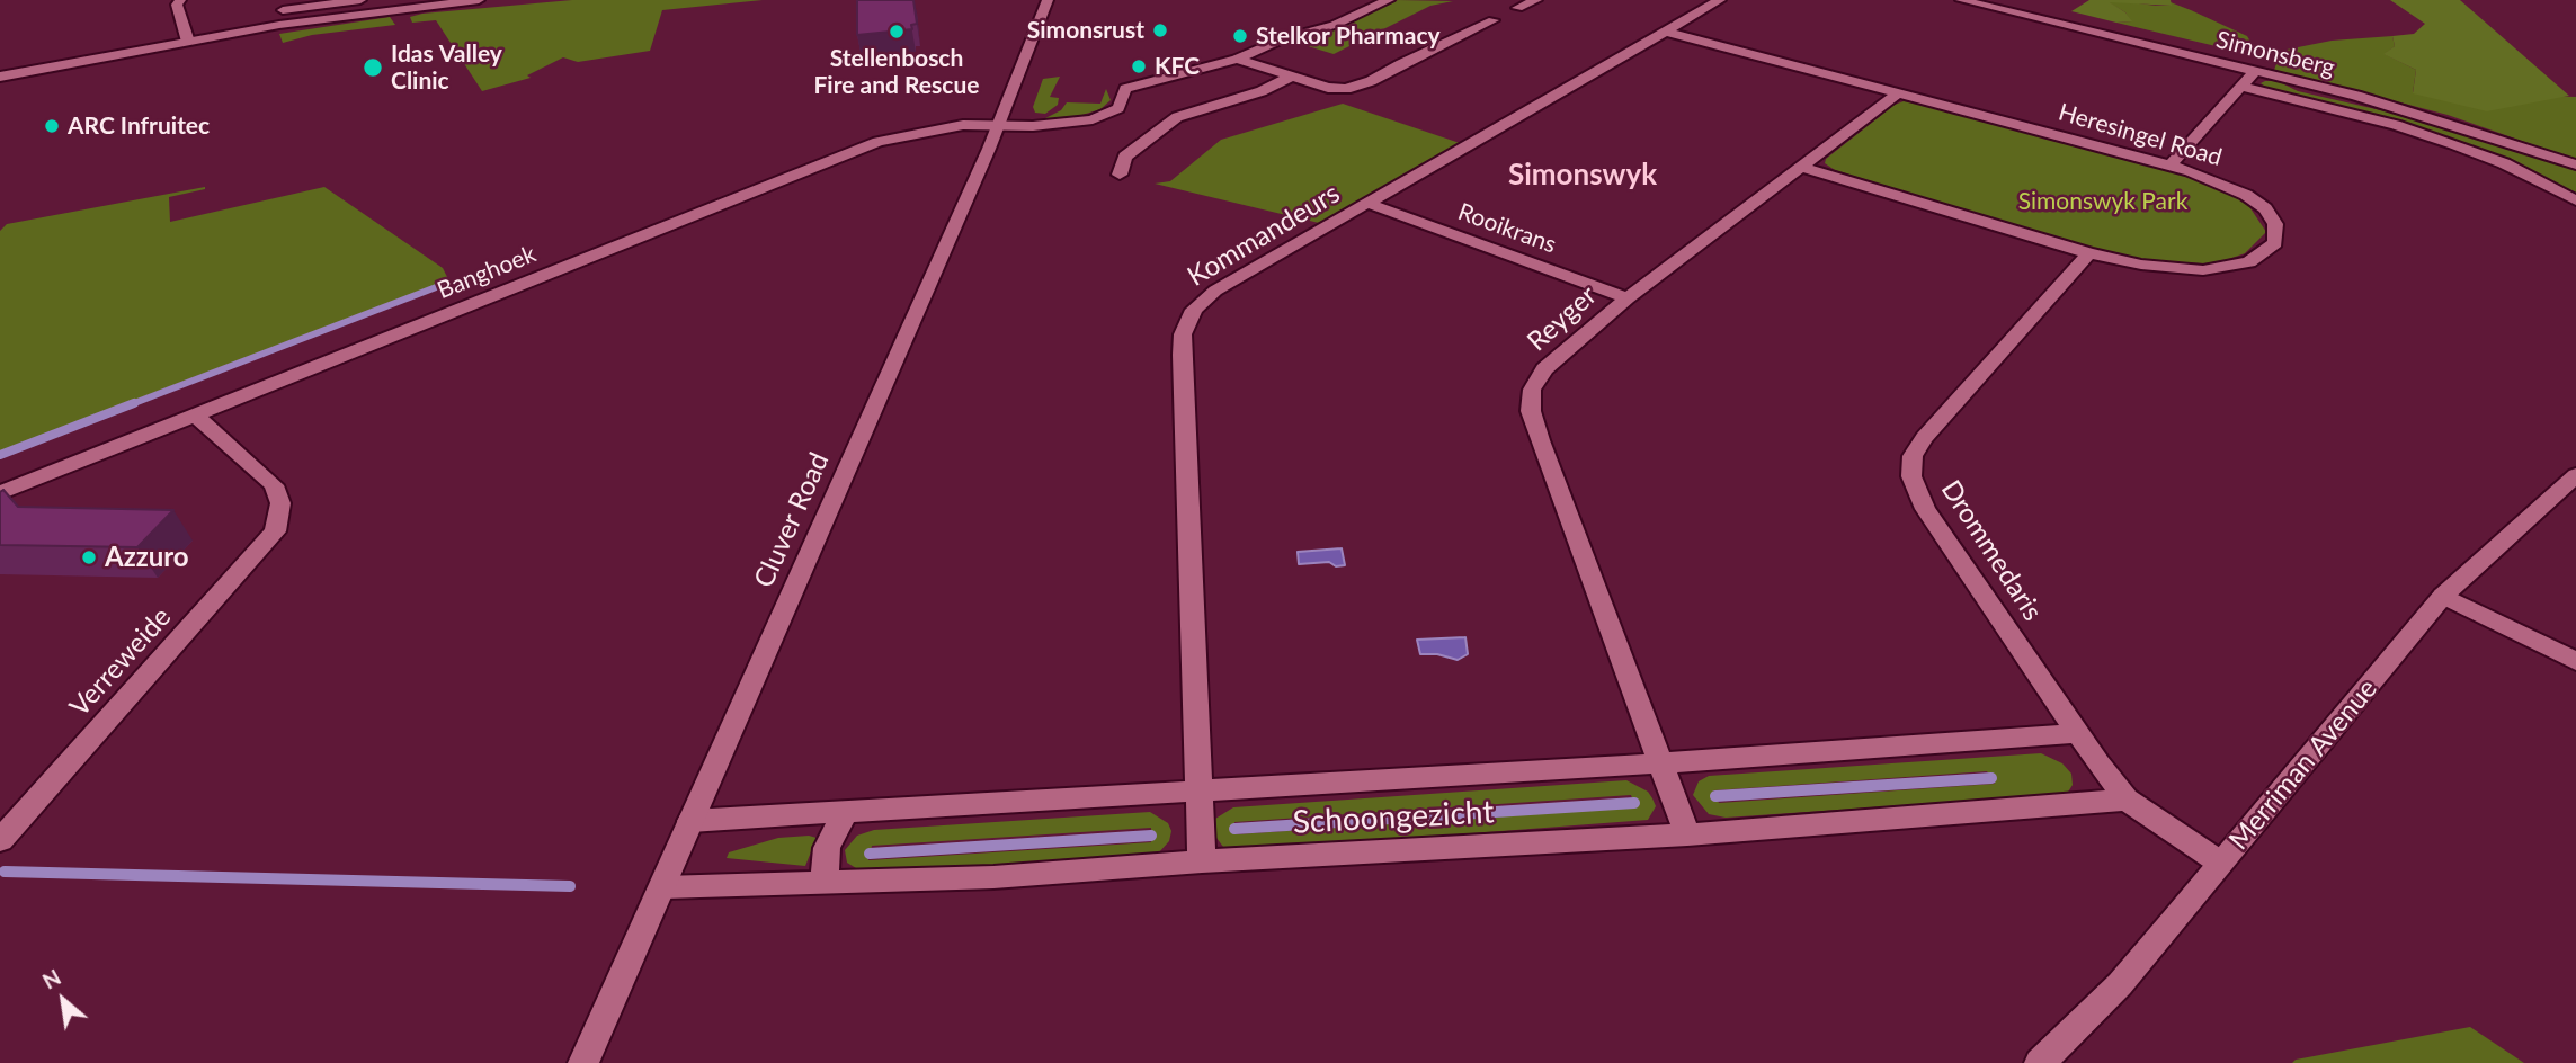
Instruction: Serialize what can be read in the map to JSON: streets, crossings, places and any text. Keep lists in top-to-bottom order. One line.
{"streets":{"street":["Simonsberg","Heresingel Road","Rooikrans","Kommandeurs","Banghoek","Reyger","Cluver Road","Drommedaris","Verreweide","Merriman Avenue","Schoongezicht"]},"crossings":[["Heresingel Road","Kommandeurs"],["Heresingel Road","Reyger"],["Heresingel Road","Drommedaris"],["Rooikrans","Kommandeurs"],["Rooikrans","Reyger"],["Kommandeurs","Schoongezicht"],["Banghoek","Cluver Road"],["Banghoek","Verreweide"],["Reyger","Schoongezicht"],["Cluver Road","Schoongezicht"],["Drommedaris","Merriman Avenue"],["Drommedaris","Schoongezicht"]],"districts":["Simonswyk"],"parks":["Simonswyk Park"],"places":["Simonsrust","Stellenbosch Fire and Rescue","Stelkor Pharmacy","KFC","Idas Valley Clinic","ARC Infruitec","Azzuro"],"north":"top left"}
